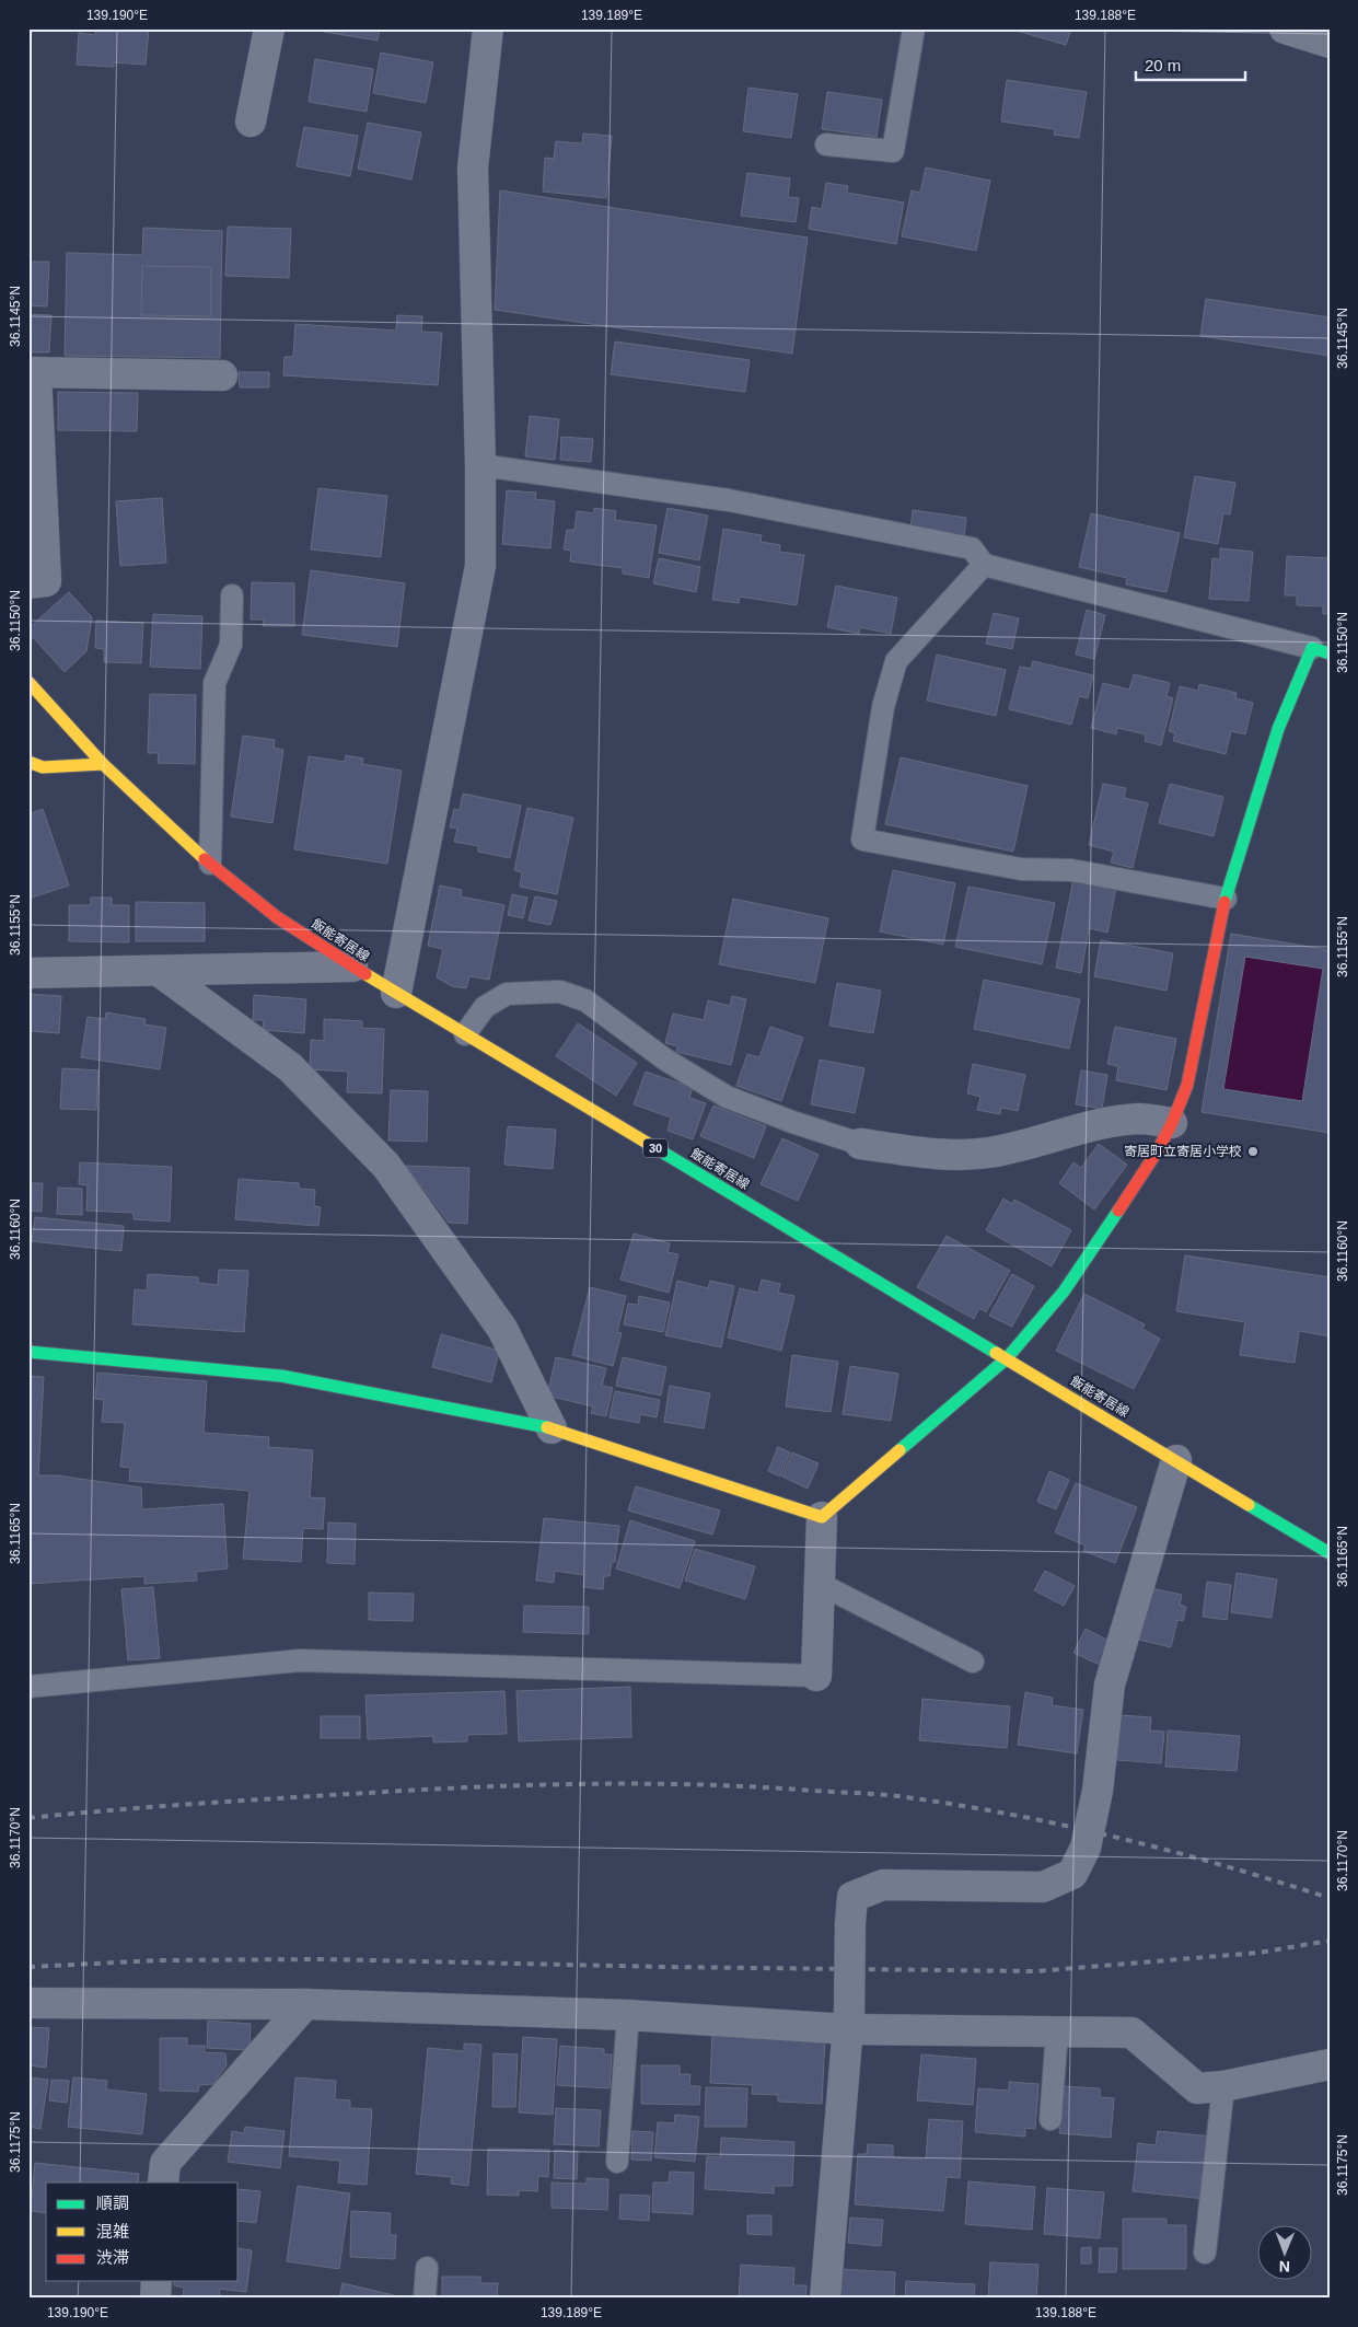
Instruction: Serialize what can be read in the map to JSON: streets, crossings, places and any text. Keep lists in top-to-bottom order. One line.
{"streets":{"street":["飯能寄居線","30"]},"places":["寄居町立寄居小学校"],"legend":["順調","混雑","渋滞"],"scale_bar":"20 m","north":"bottom","coordinates":["139.190°E","139.189°E","139.188°E","36.1145°N","36.1150°N","36.1155°N","36.1160°N","36.1165°N","36.1170°N","36.1175°N"]}
